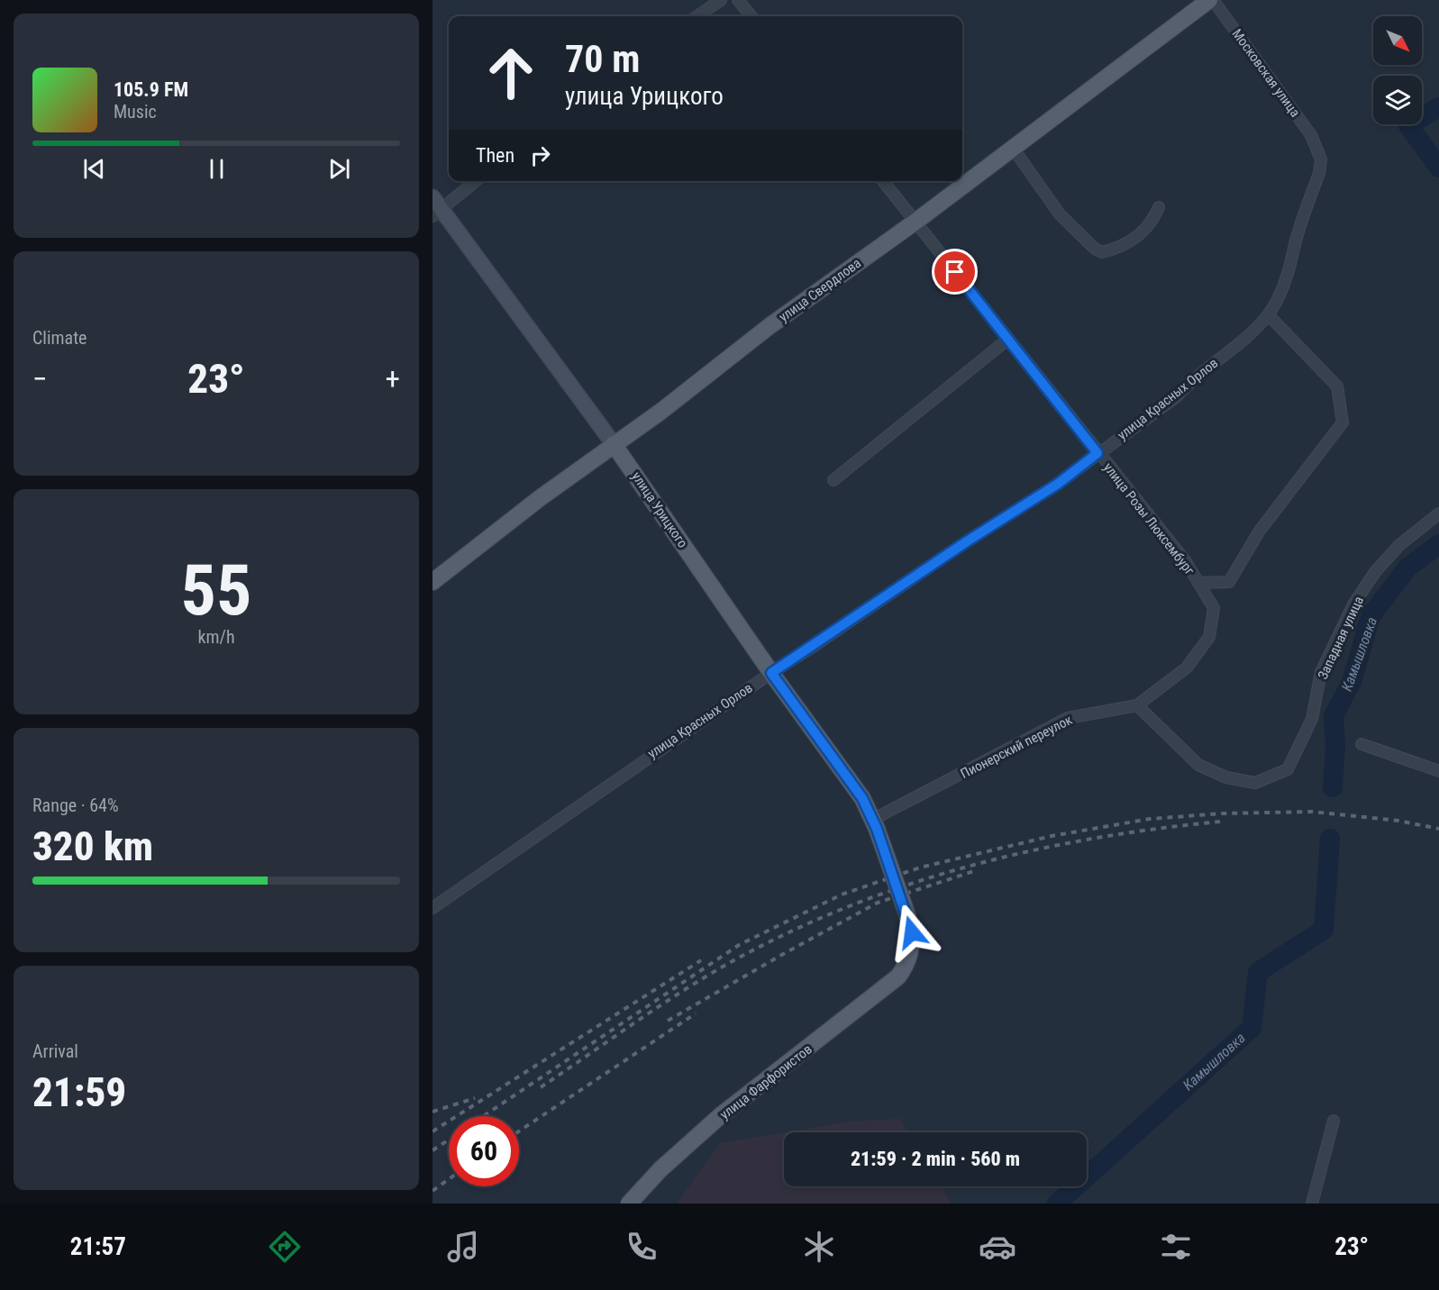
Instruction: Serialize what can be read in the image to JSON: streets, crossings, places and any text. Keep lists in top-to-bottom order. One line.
{"streets":{"main road":["улица Свердлова","улица Урицкого","улица Фарфористов"],"street":["Московская улица","улица Красных Орлов","улица Розы Люксембург","Западная улица","Пионерский переулок"]},"crossings":[["Московская улица","улица Свердлова"],["Московская улица","улица Красных Орлов"],["улица Свердлова","улица Урицкого"],["улица Свердлова","улица Розы Люксембург"],["улица Красных Орлов","улица Урицкого"],["улица Красных Орлов","улица Розы Люксембург"],["улица Урицкого","Пионерский переулок"],["улица Урицкого","улица Фарфористов"],["улица Розы Люксембург","Пионерский переулок"],["Западная улица","Пионерский переулок"]],"water":["Камышловка"],"north":"bottom right","page":{"turn":["70 m","улица Урицкого"],"song":["105.9 FM","Music"],"then":"Then","tile":["Climate",["55","km/h"],["Range · 64%","320 km"],["Arrival","21:59"]],"heat":["−","23°","+"],"limit":"60","trip":"21:59 · 2 min · 560 m","tabs":["21:57","23°"]}}
